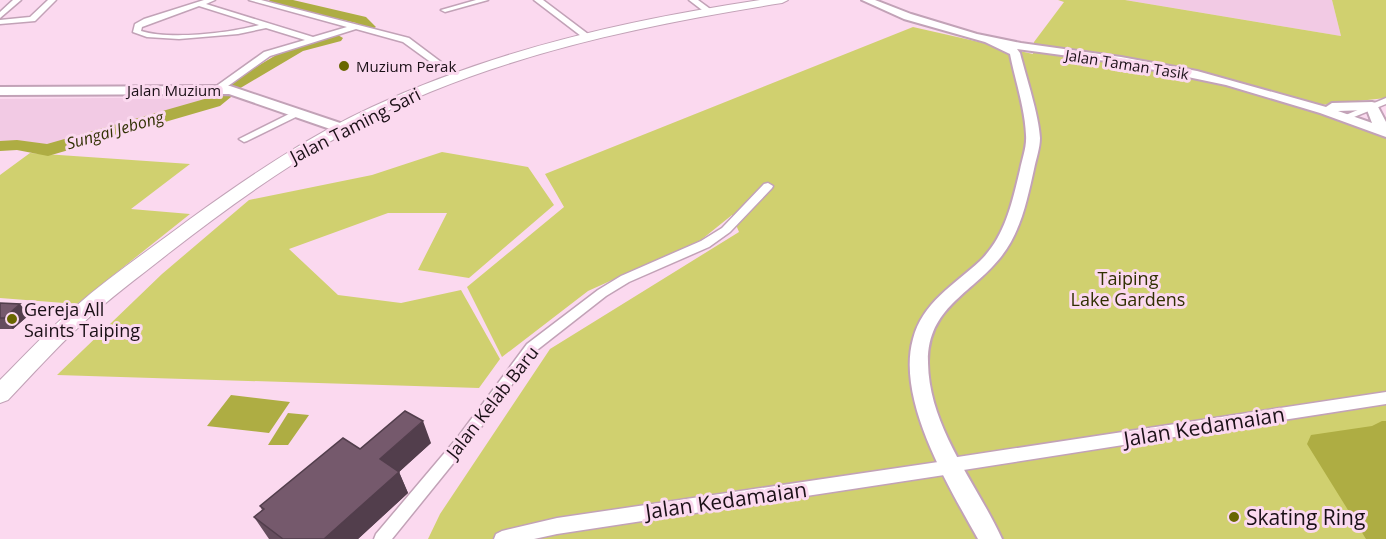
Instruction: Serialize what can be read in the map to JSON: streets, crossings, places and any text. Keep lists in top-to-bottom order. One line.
{"streets":{"main road":["Jalan Taming Sari"],"street":["Jalan Taman Tasik","Jalan Muzium","Jalan Kelab Baru","Jalan Kedamaian"]},"crossings":[["Jalan Muzium","Jalan Taming Sari"]],"water":["Sungai Jebong"],"parks":["Taiping Lake Gardens"],"places":["Muzium Perak","Gereja All Saints Taiping","Skating Ring"]}
